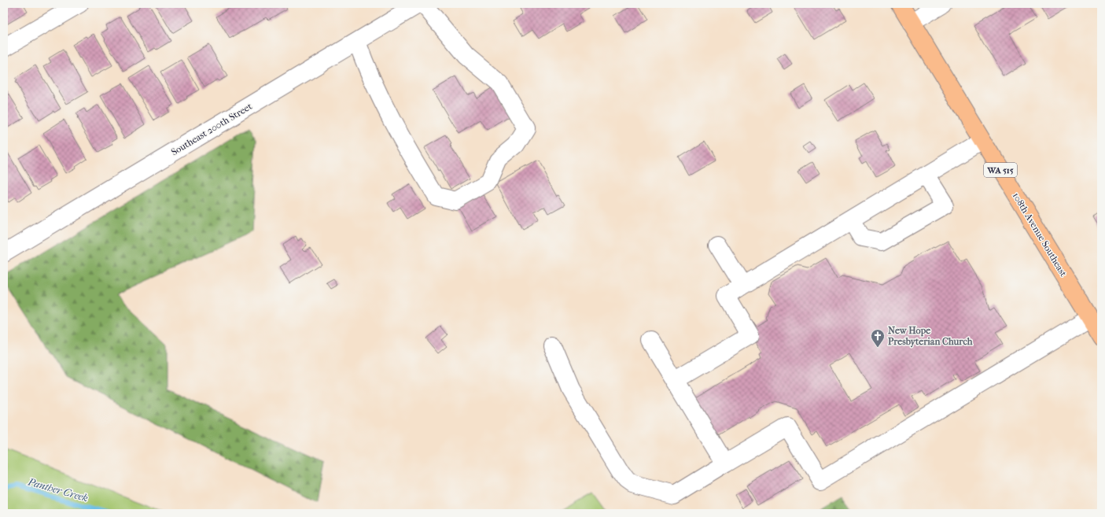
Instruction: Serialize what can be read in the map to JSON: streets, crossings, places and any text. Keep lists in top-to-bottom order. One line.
{"streets":{"main road":["WA 515","108th Avenue Southeast"],"street":["Southeast 200th Street"]},"water":["Panther Creek"],"places":{"church":["New Hope Presbyterian Church"]}}
